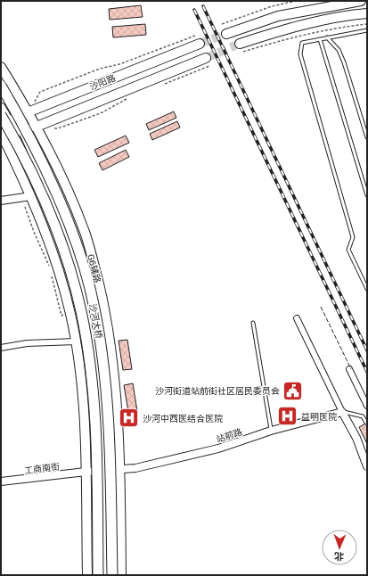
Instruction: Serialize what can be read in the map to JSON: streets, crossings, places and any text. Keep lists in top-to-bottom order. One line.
{"streets":{"highway":["沙河大桥"],"main road":["沙阳路","G6辅路"],"street":["站前路","工商南街"]},"crossings":[["沙阳路","G6辅路"],["G6辅路","站前路"],["站前路","工商南街"]],"places":{"public building":["沙河街道站前街社区居民委员会"],"hospital":["益明医院","沙河中西医结合医院"]},"north":"bottom"}
